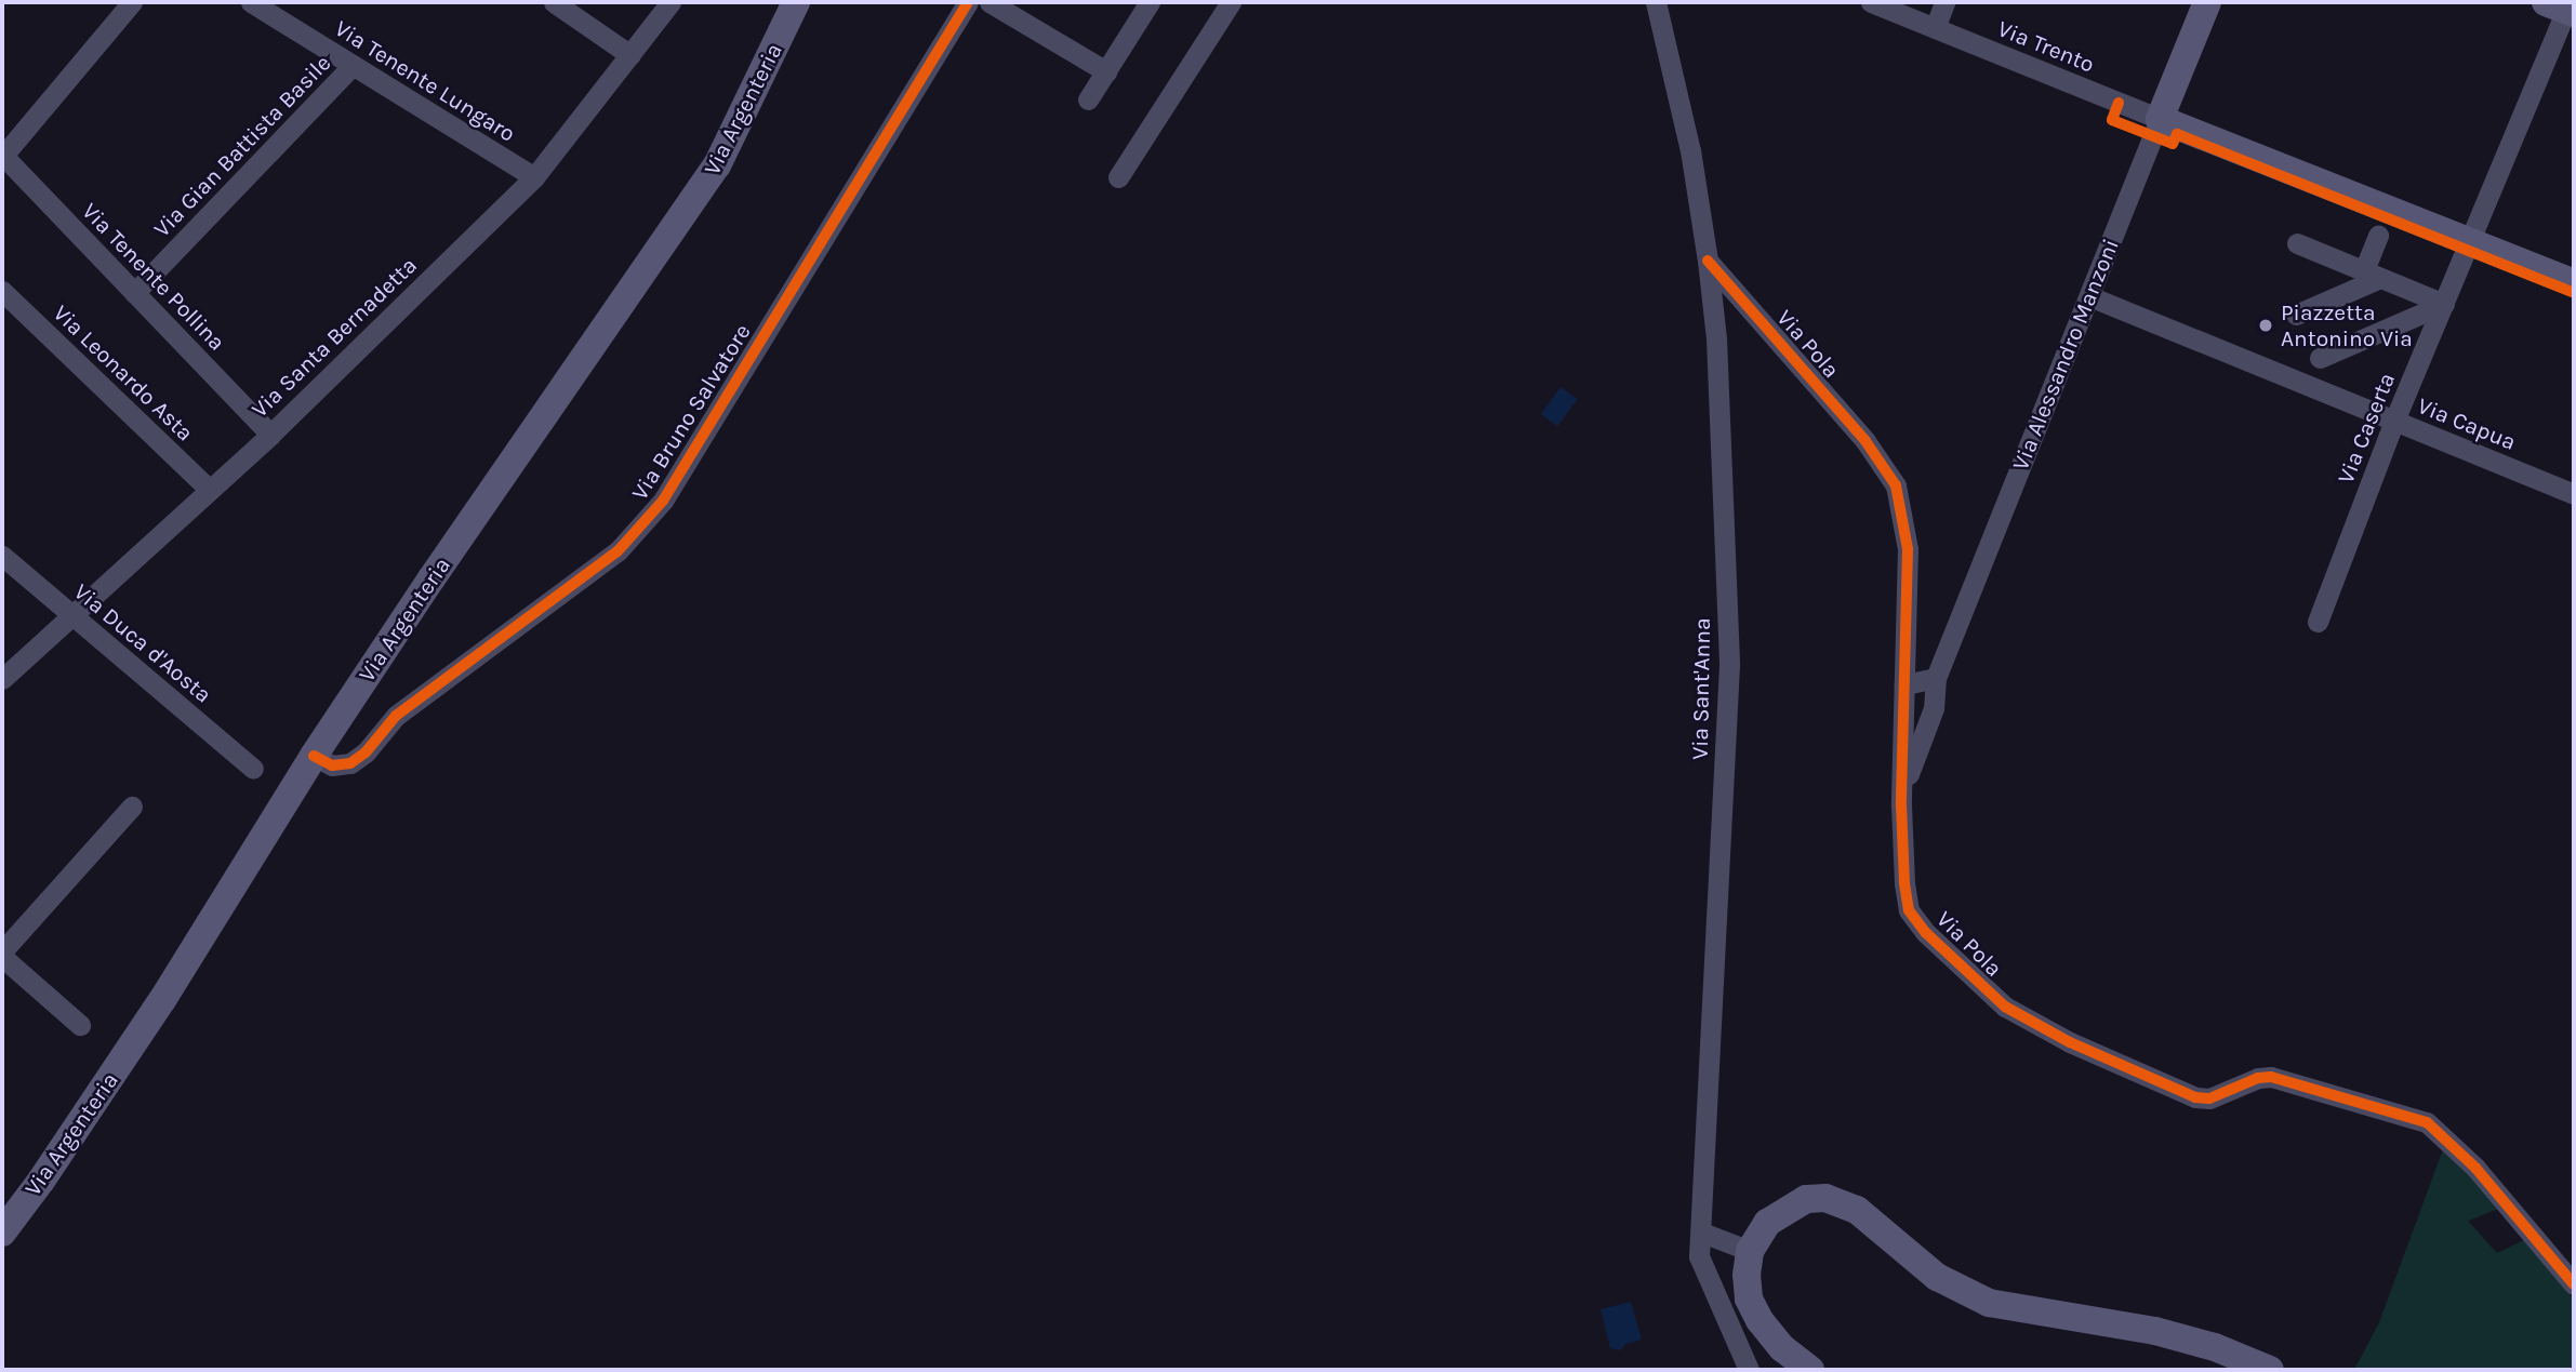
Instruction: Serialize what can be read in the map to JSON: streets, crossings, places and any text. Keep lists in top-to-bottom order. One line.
{"streets":{"main road":["Via Argenteria","Via Alessandro Manzoni"],"street":["Via Trento","Via Tenente Lungaro","Via Gian Battista Basile","Via Tenente Pollina","Via Santa Bernadetta","Via Pola","Via Leonardo Asta","Via Bruno Salvatore","Via Capua","Via Caserta","Via Duca d'Aosta","Via Sant'Anna"]},"crossings":[["Via Trento","Via Alessandro Manzoni"],["Via Tenente Lungaro","Via Gian Battista Basile"],["Via Tenente Lungaro","Via Santa Bernadetta"],["Via Argenteria","Via Bruno Salvatore"],["Via Gian Battista Basile","Via Tenente Pollina"],["Via Tenente Pollina","Via Santa Bernadetta"],["Via Santa Bernadetta","Via Leonardo Asta"],["Via Santa Bernadetta","Via Duca d'Aosta"],["Via Pola","Via Alessandro Manzoni"],["Via Pola","Via Sant'Anna"],["Via Alessandro Manzoni","Via Capua"],["Via Capua","Via Caserta"]],"places":["Piazzetta Antonino Via"]}
